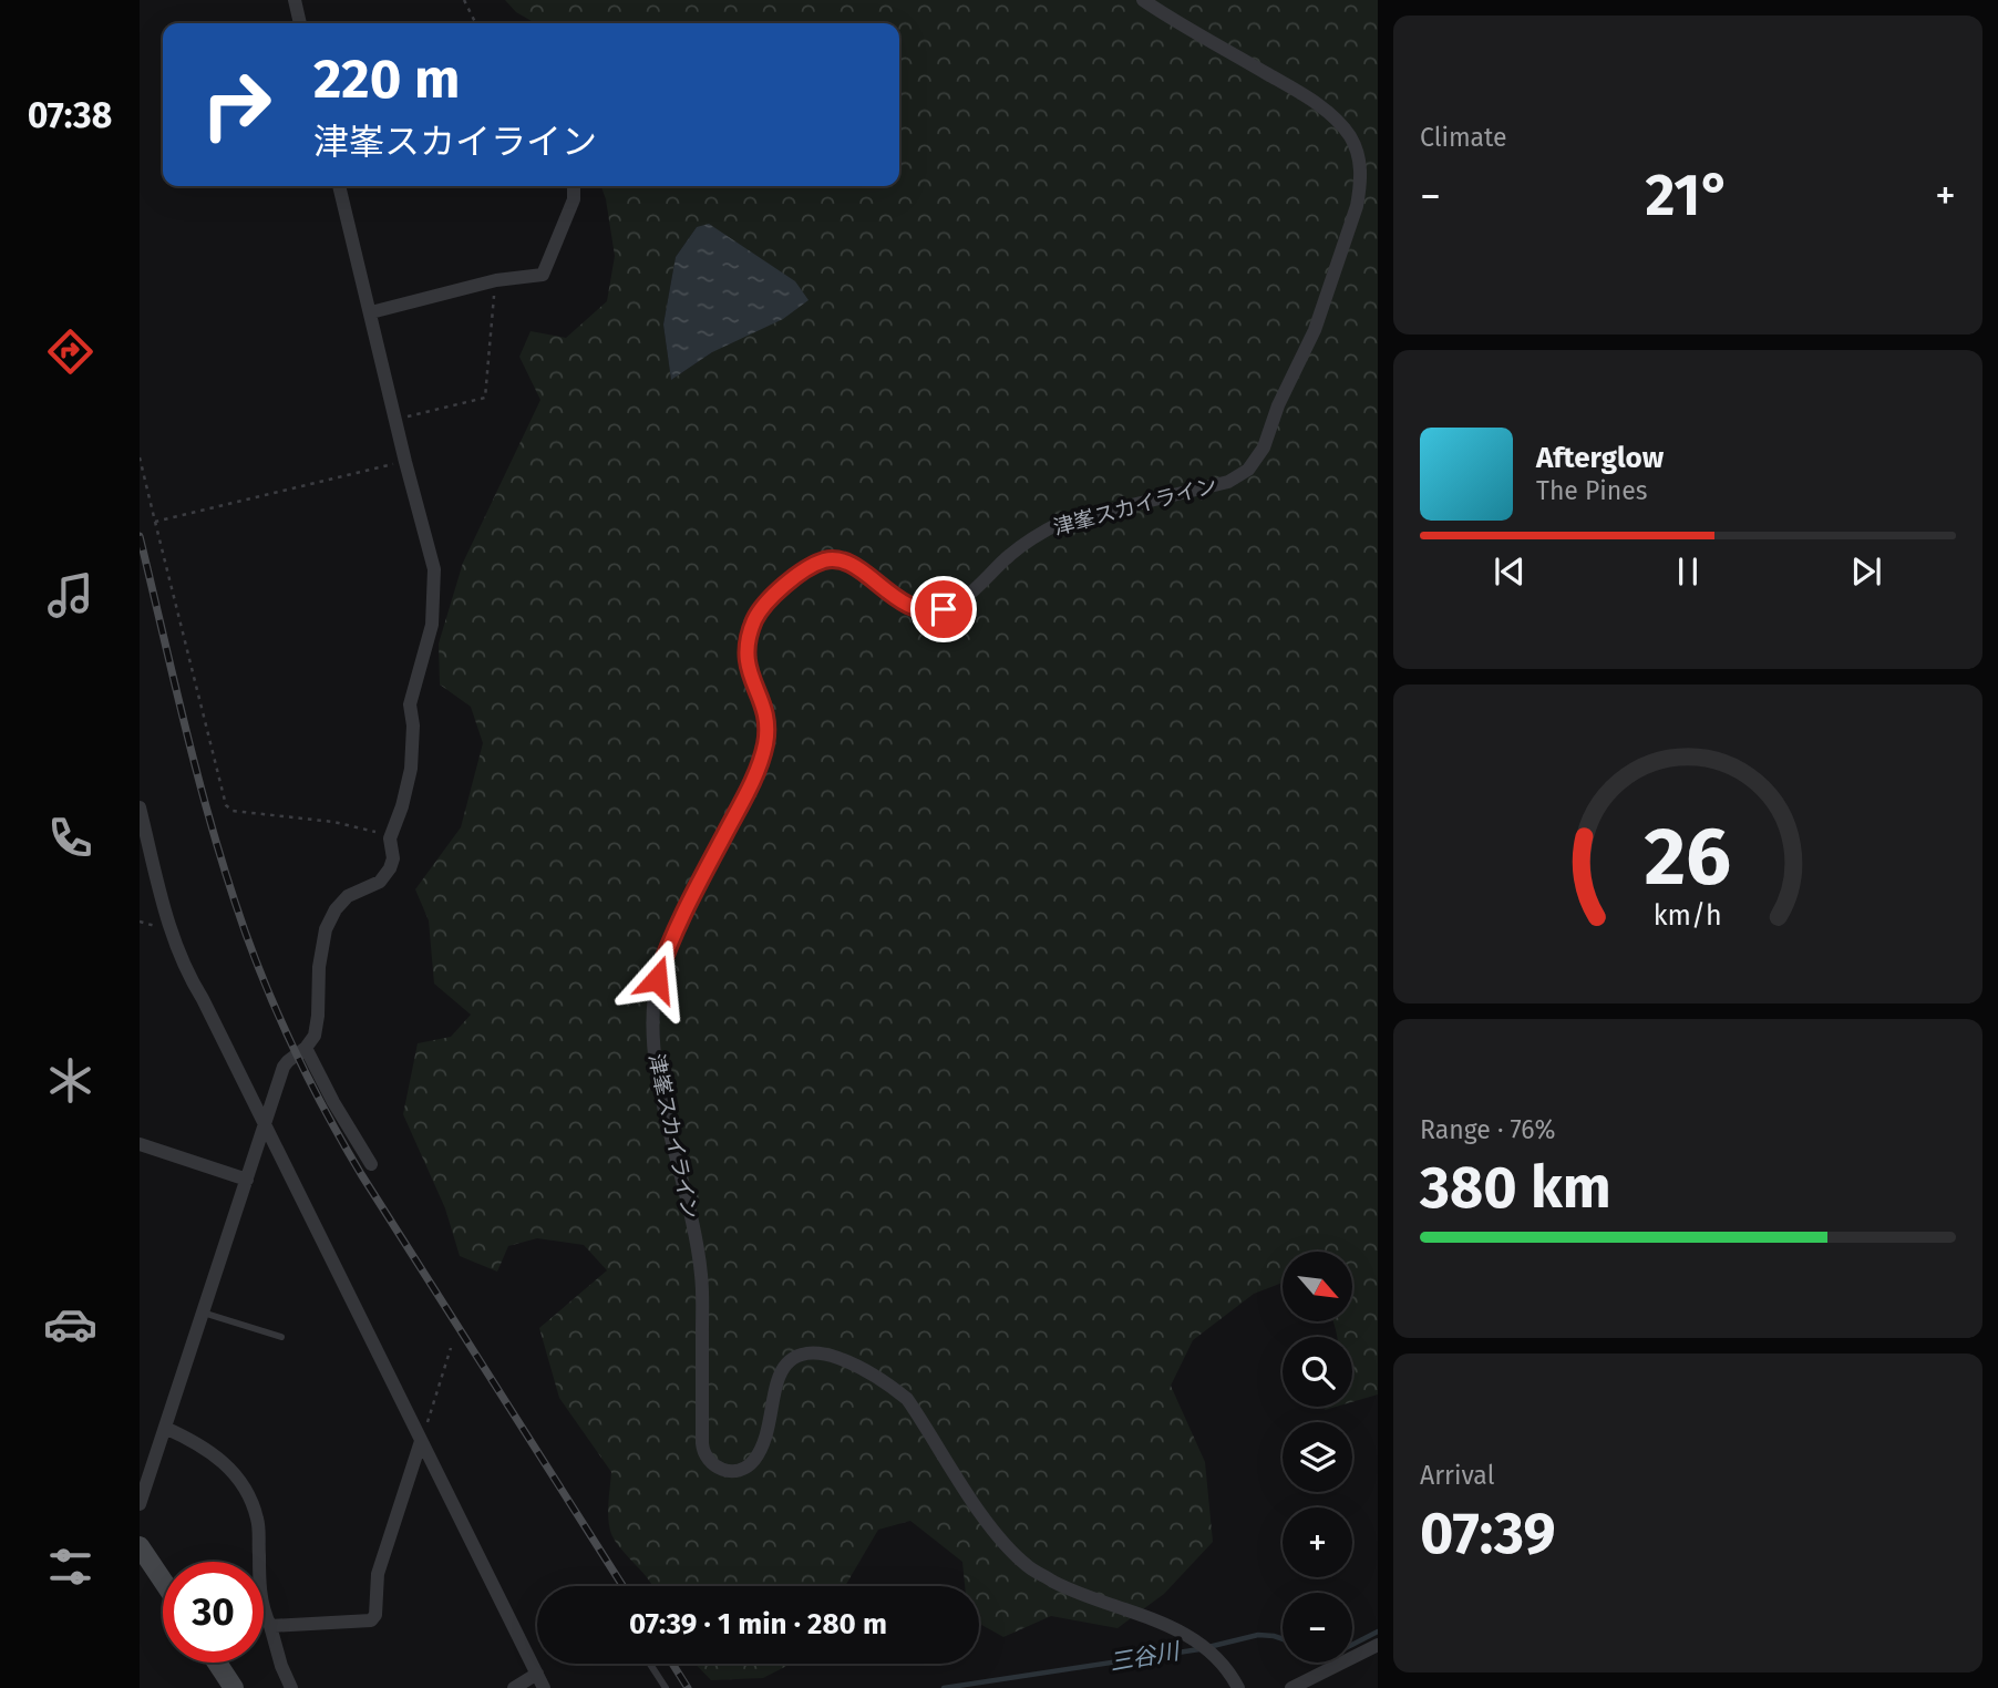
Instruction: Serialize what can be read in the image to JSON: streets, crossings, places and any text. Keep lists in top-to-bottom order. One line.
{"streets":{"street":["津峯スカイライン"]},"water":["三谷川"],"north":"bottom right","page":{"tabs":"07:38","tile":["Climate",["Range · 76%","380 km"],["Arrival","07:39"]],"turn":["220 m","津峯スカイライン"],"heat":["−","21°","+"],"song":["Afterglow","The Pines"],"map_buttons":["+","−"],"limit":"30","trip":"07:39 · 1 min · 280 m","gauge":["26","km/h"]}}
